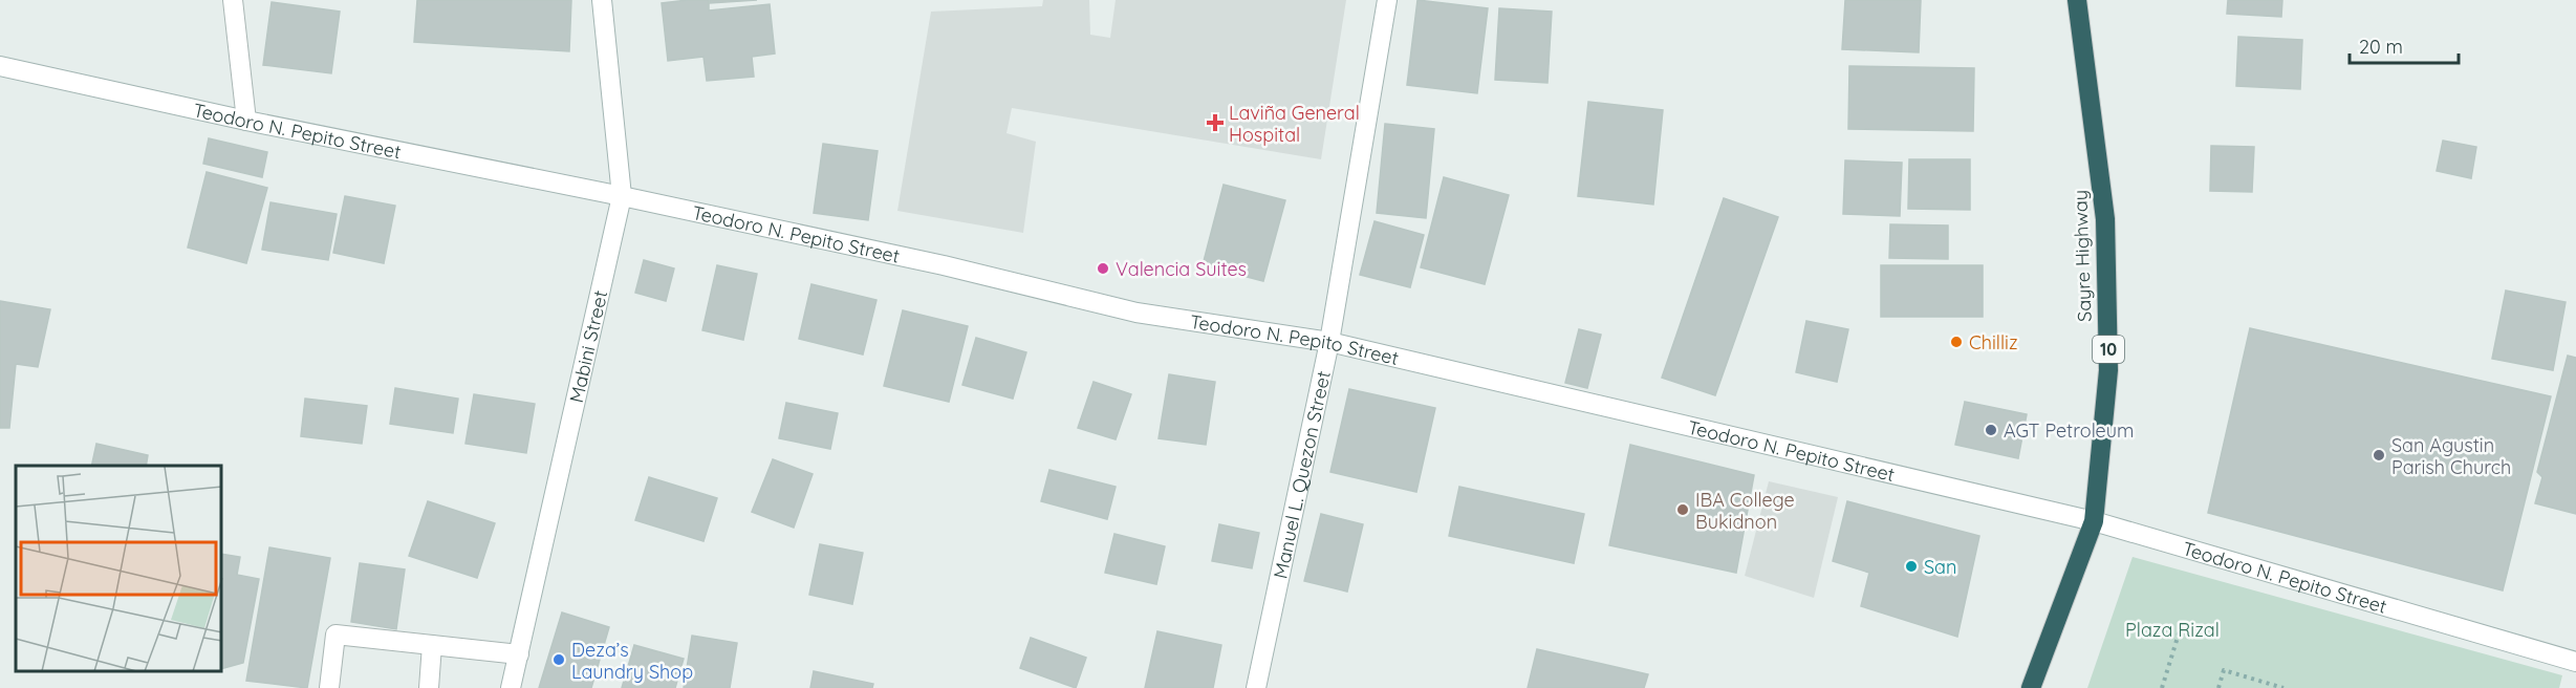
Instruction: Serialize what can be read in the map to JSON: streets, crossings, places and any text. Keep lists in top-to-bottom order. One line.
{"streets":{"highway":["Sayre Highway","10"],"street":["Teodoro N. Pepito Street","Mabini Street","Manuel L. Quezon Street"]},"crossings":[["Teodoro N. Pepito Street","Sayre Highway"],["Teodoro N. Pepito Street","Mabini Street"],["Teodoro N. Pepito Street","Manuel L. Quezon Street"]],"parks":["Plaza Rizal"],"places":{"health":["Laviña General Hospital"],"other":["Valencia Suites","Chilliz","AGT Petroleum","San Agustin Parish Church","IBA College Bukidnon","San","Deza’s Laundry Shop"]},"scale_bar":"20 m"}
